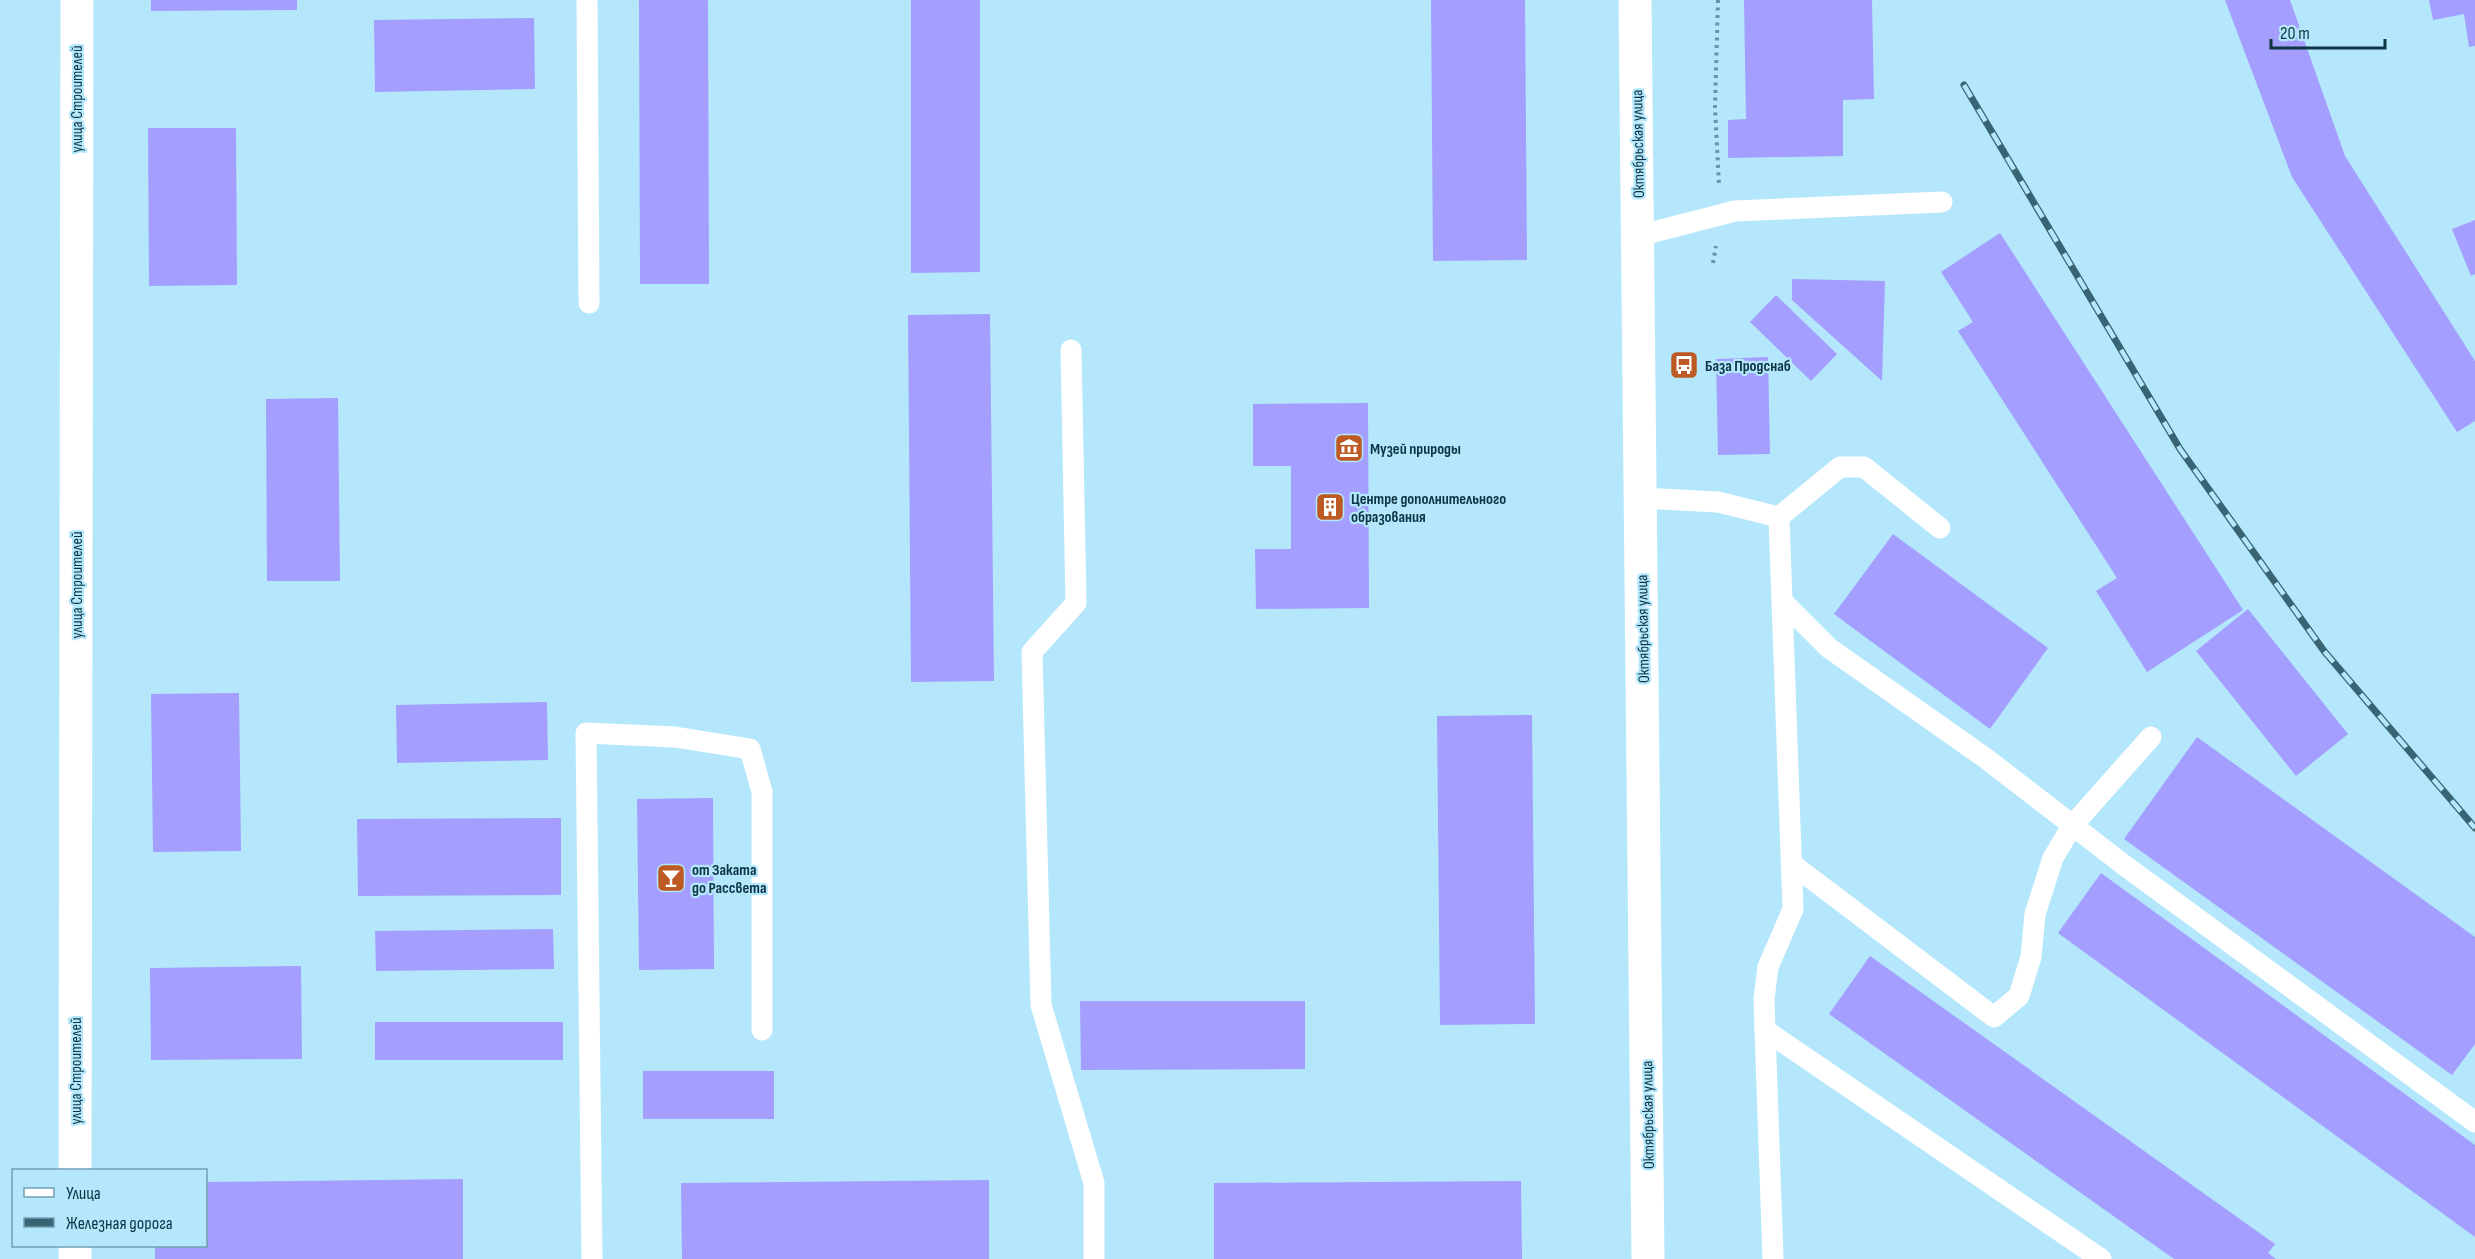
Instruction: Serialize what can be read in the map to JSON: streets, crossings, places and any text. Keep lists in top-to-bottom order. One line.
{"streets":{"main road":["улица Строителей","Октябрьская улица"]},"places":{"bus stop":["База Продснаб"],"museum":["Музей природы"],"building":["Центре дополнительного образования"],"bar":["от Заката до Рассвета"]},"legend":["Улица","Железная дорога"],"scale_bar":"20 m"}
